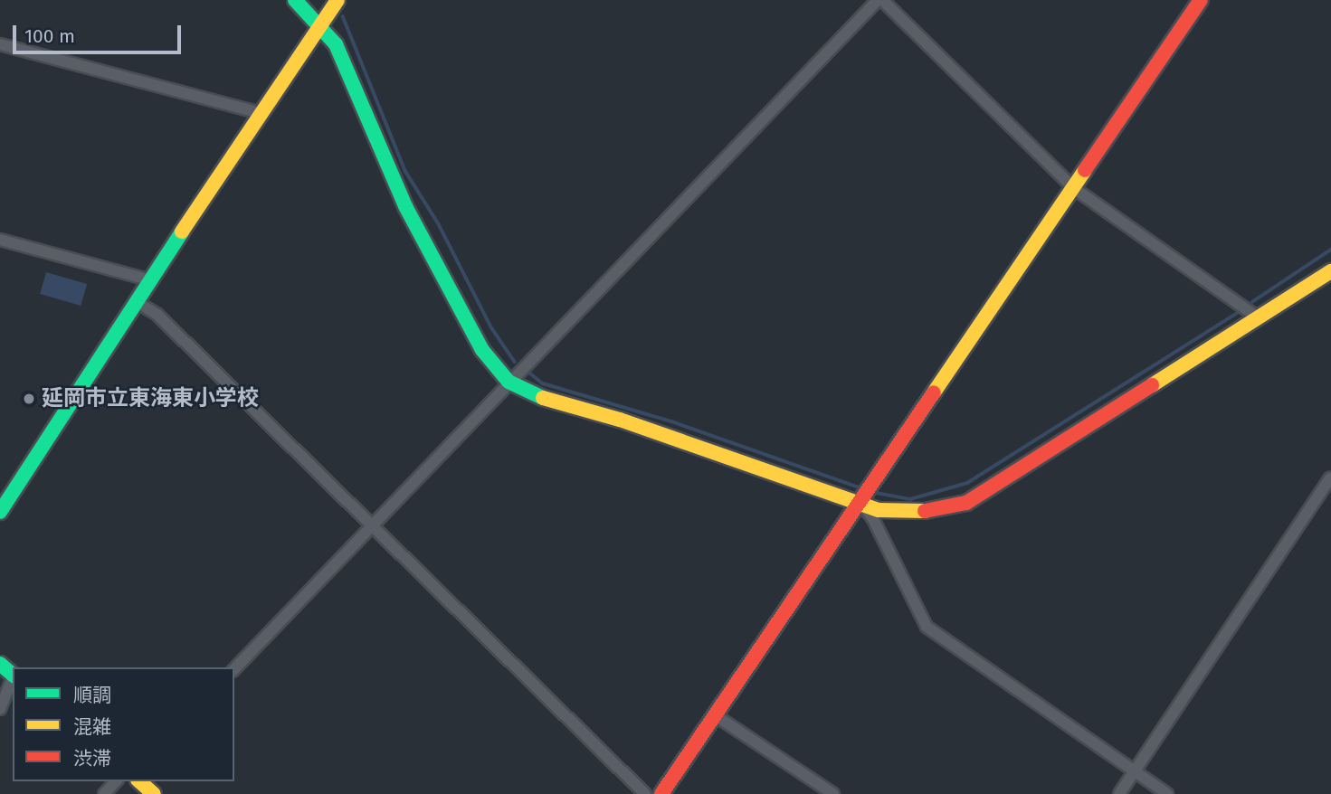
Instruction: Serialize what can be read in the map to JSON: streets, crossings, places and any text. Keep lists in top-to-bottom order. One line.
{"places":["延岡市立東海東小学校"],"legend":["順調","混雑","渋滞"],"scale_bar":"100 m"}
